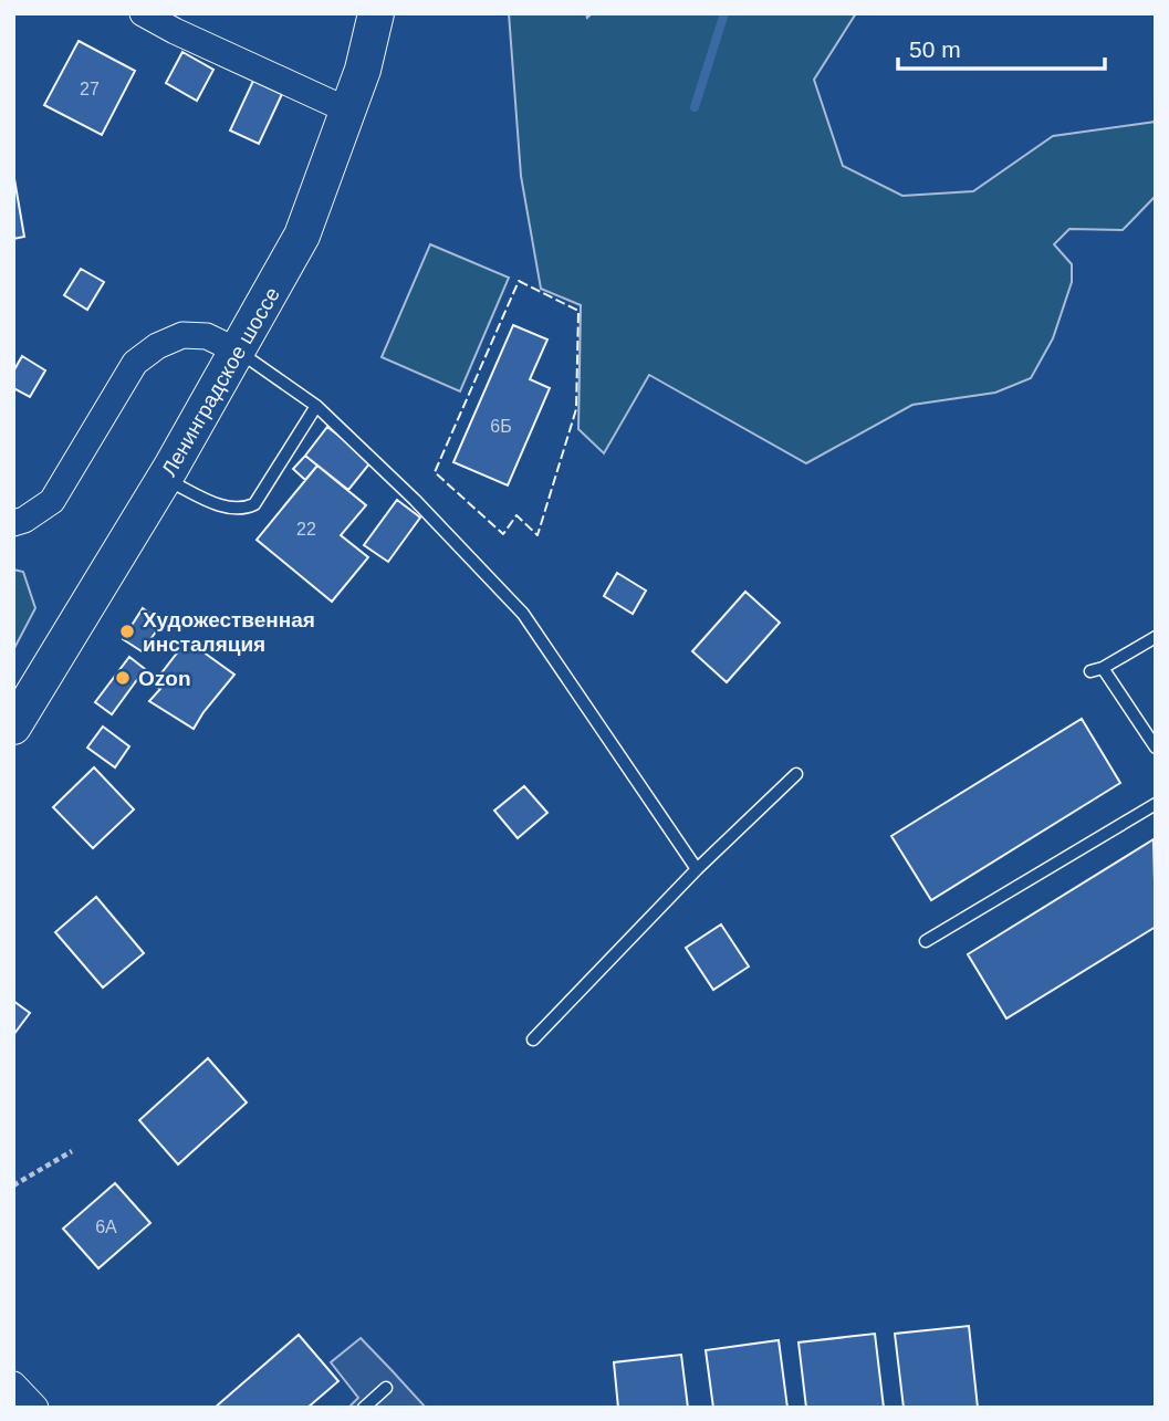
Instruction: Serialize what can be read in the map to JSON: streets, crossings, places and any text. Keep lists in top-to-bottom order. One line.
{"streets":{"main road":["Ленинградское шоссе"]},"places":["Художественная инсталяция","Ozon"],"house_numbers":["27","6Б","22","6А"],"scale_bar":"50 m"}
